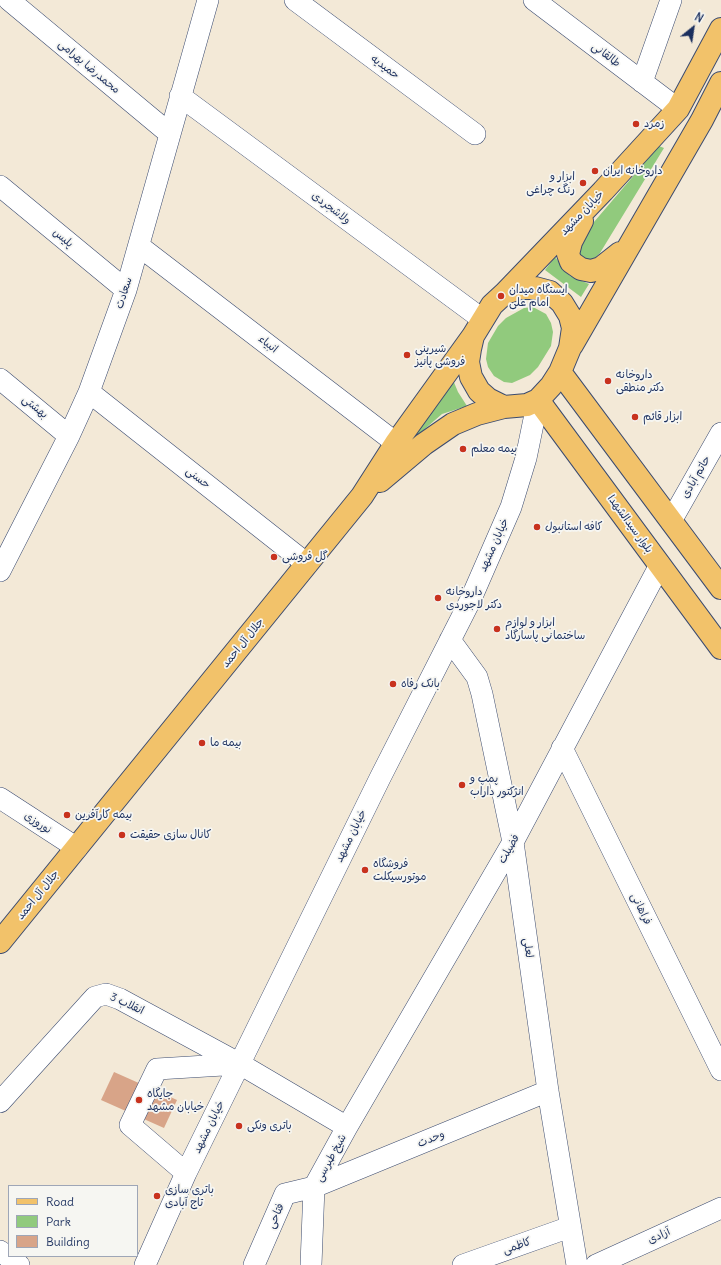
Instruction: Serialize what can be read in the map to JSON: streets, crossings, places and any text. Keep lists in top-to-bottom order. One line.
{"streets":{"main road":["خیابان مشهد","بلوار سیدالشهدا","جلال آل احمد"],"street":["طالقانی","محمدرضا بهرامی","حمیدیه","ولاشجردی","پلیس","سعادت","انبیاء","بهشتی","حاتم آبادی","حسنی","نوروزی","فضیلت","فراهانی","لعلی","انقلاب 3","وحدت","شیخ طبرسی","فتاحی","آزادی","کاظمی"]},"crossings":[["طالقانی","خیابان مشهد"],["محمدرضا بهرامی","سعادت"],["ولاشجردی","خیابان مشهد"],["ولاشجردی","سعادت"],["ولاشجردی","بلوار سیدالشهدا"],["ولاشجردی","جلال آل احمد"],["خیابان مشهد","بلوار سیدالشهدا"],["خیابان مشهد","جلال آل احمد"],["خیابان مشهد","لعلی"],["خیابان مشهد","انقلاب 3"],["خیابان مشهد","شیخ طبرسی"],["پلیس","سعادت"],["سعادت","انبیاء"],["سعادت","بهشتی"],["سعادت","حسنی"],["انبیاء","جلال آل احمد"],["حسنی","جلال آل احمد"],["بلوار سیدالشهدا","جلال آل احمد"],["بلوار سیدالشهدا","فضیلت"],["جلال آل احمد","نوروزی"],["فضیلت","فراهانی"],["فضیلت","لعلی"],["فضیلت","شیخ طبرسی"],["لعلی","وحدت"],["لعلی","کاظمی"],["انقلاب 3","شیخ طبرسی"],["وحدت","شیخ طبرسی"],["وحدت","فتاحی"],["شیخ طبرسی","فتاحی"]],"places":["زمرد","داروخانه ایران","ابزار و رنگ چراغی","ایستگاه میدان امام علی","شیرینی فروشی پانیز","داروخانه دکتر منطقی","ابزار قائم","بیمه معلم","کافه استانبول","گل فروشی","داروخانه دکتر لاجوردی","ابزار و لوازم ساختمانی پاسارگاد","بانک رفاه","بیمه ما","پمپ و انژکتور داراب","بیمه کارآفرین","کانال سازی حقیقت","فروشگاه موتورسیکلت","جایگاه خیابان مشهد","باتری ونکی","باتری سازی تاج آبادی"],"legend":["Road","Park","Building"],"north":"top right"}
